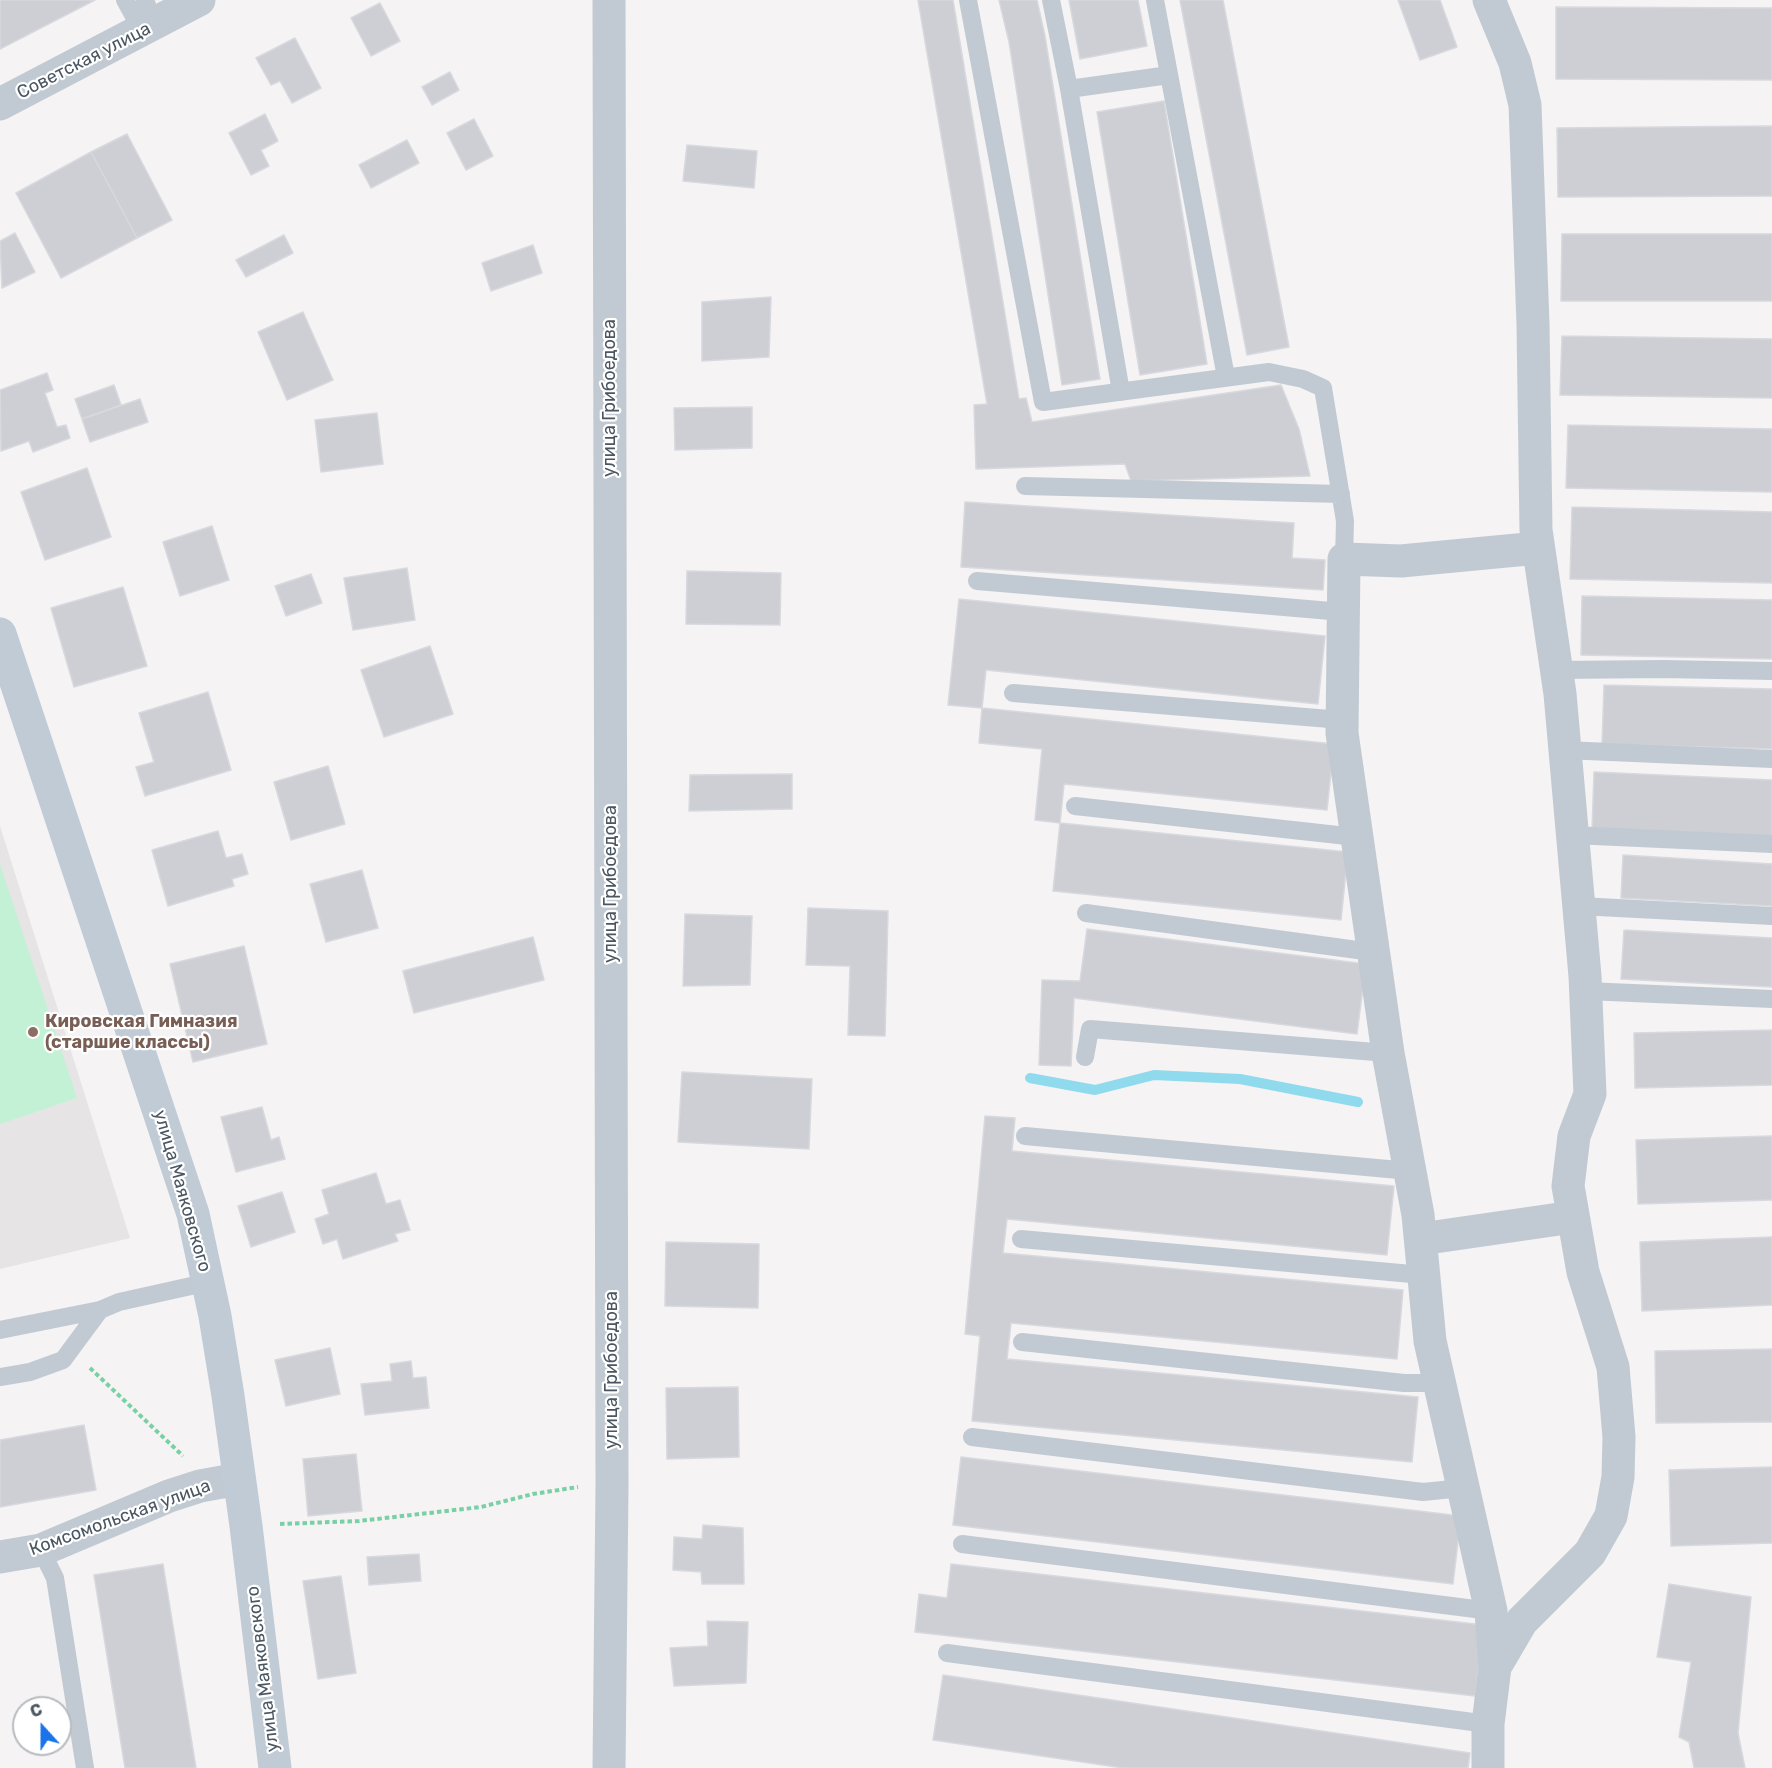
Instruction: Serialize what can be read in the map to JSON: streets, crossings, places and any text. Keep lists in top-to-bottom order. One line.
{"streets":{"street":["Советская улица","улица Грибоедова","улица Маяковского","Комсомольская улица"]},"crossings":[["улица Маяковского","Комсомольская улица"]],"places":["Кировская Гимназия (старшие классы)"],"north":"top"}
